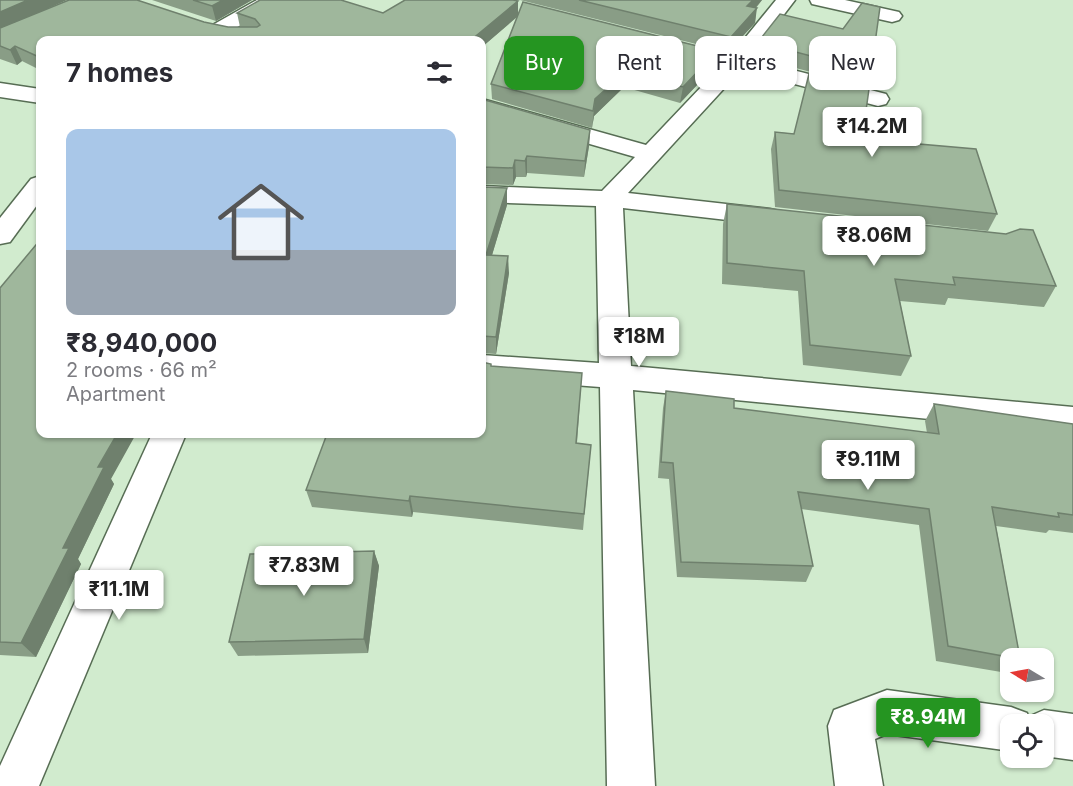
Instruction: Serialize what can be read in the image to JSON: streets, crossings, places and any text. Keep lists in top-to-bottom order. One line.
{"north":"left","page":{"chip":["Buy","Rent","Filters","New"],"heading":"7 homes","price":["₹14.2M","₹8.06M","₹18M","₹9.11M","₹7.83M","₹11.1M","₹8.94M"],"list":[{"name":"₹8,940,000","note":"2 rooms · 66 m² · Apartment"}]}}
